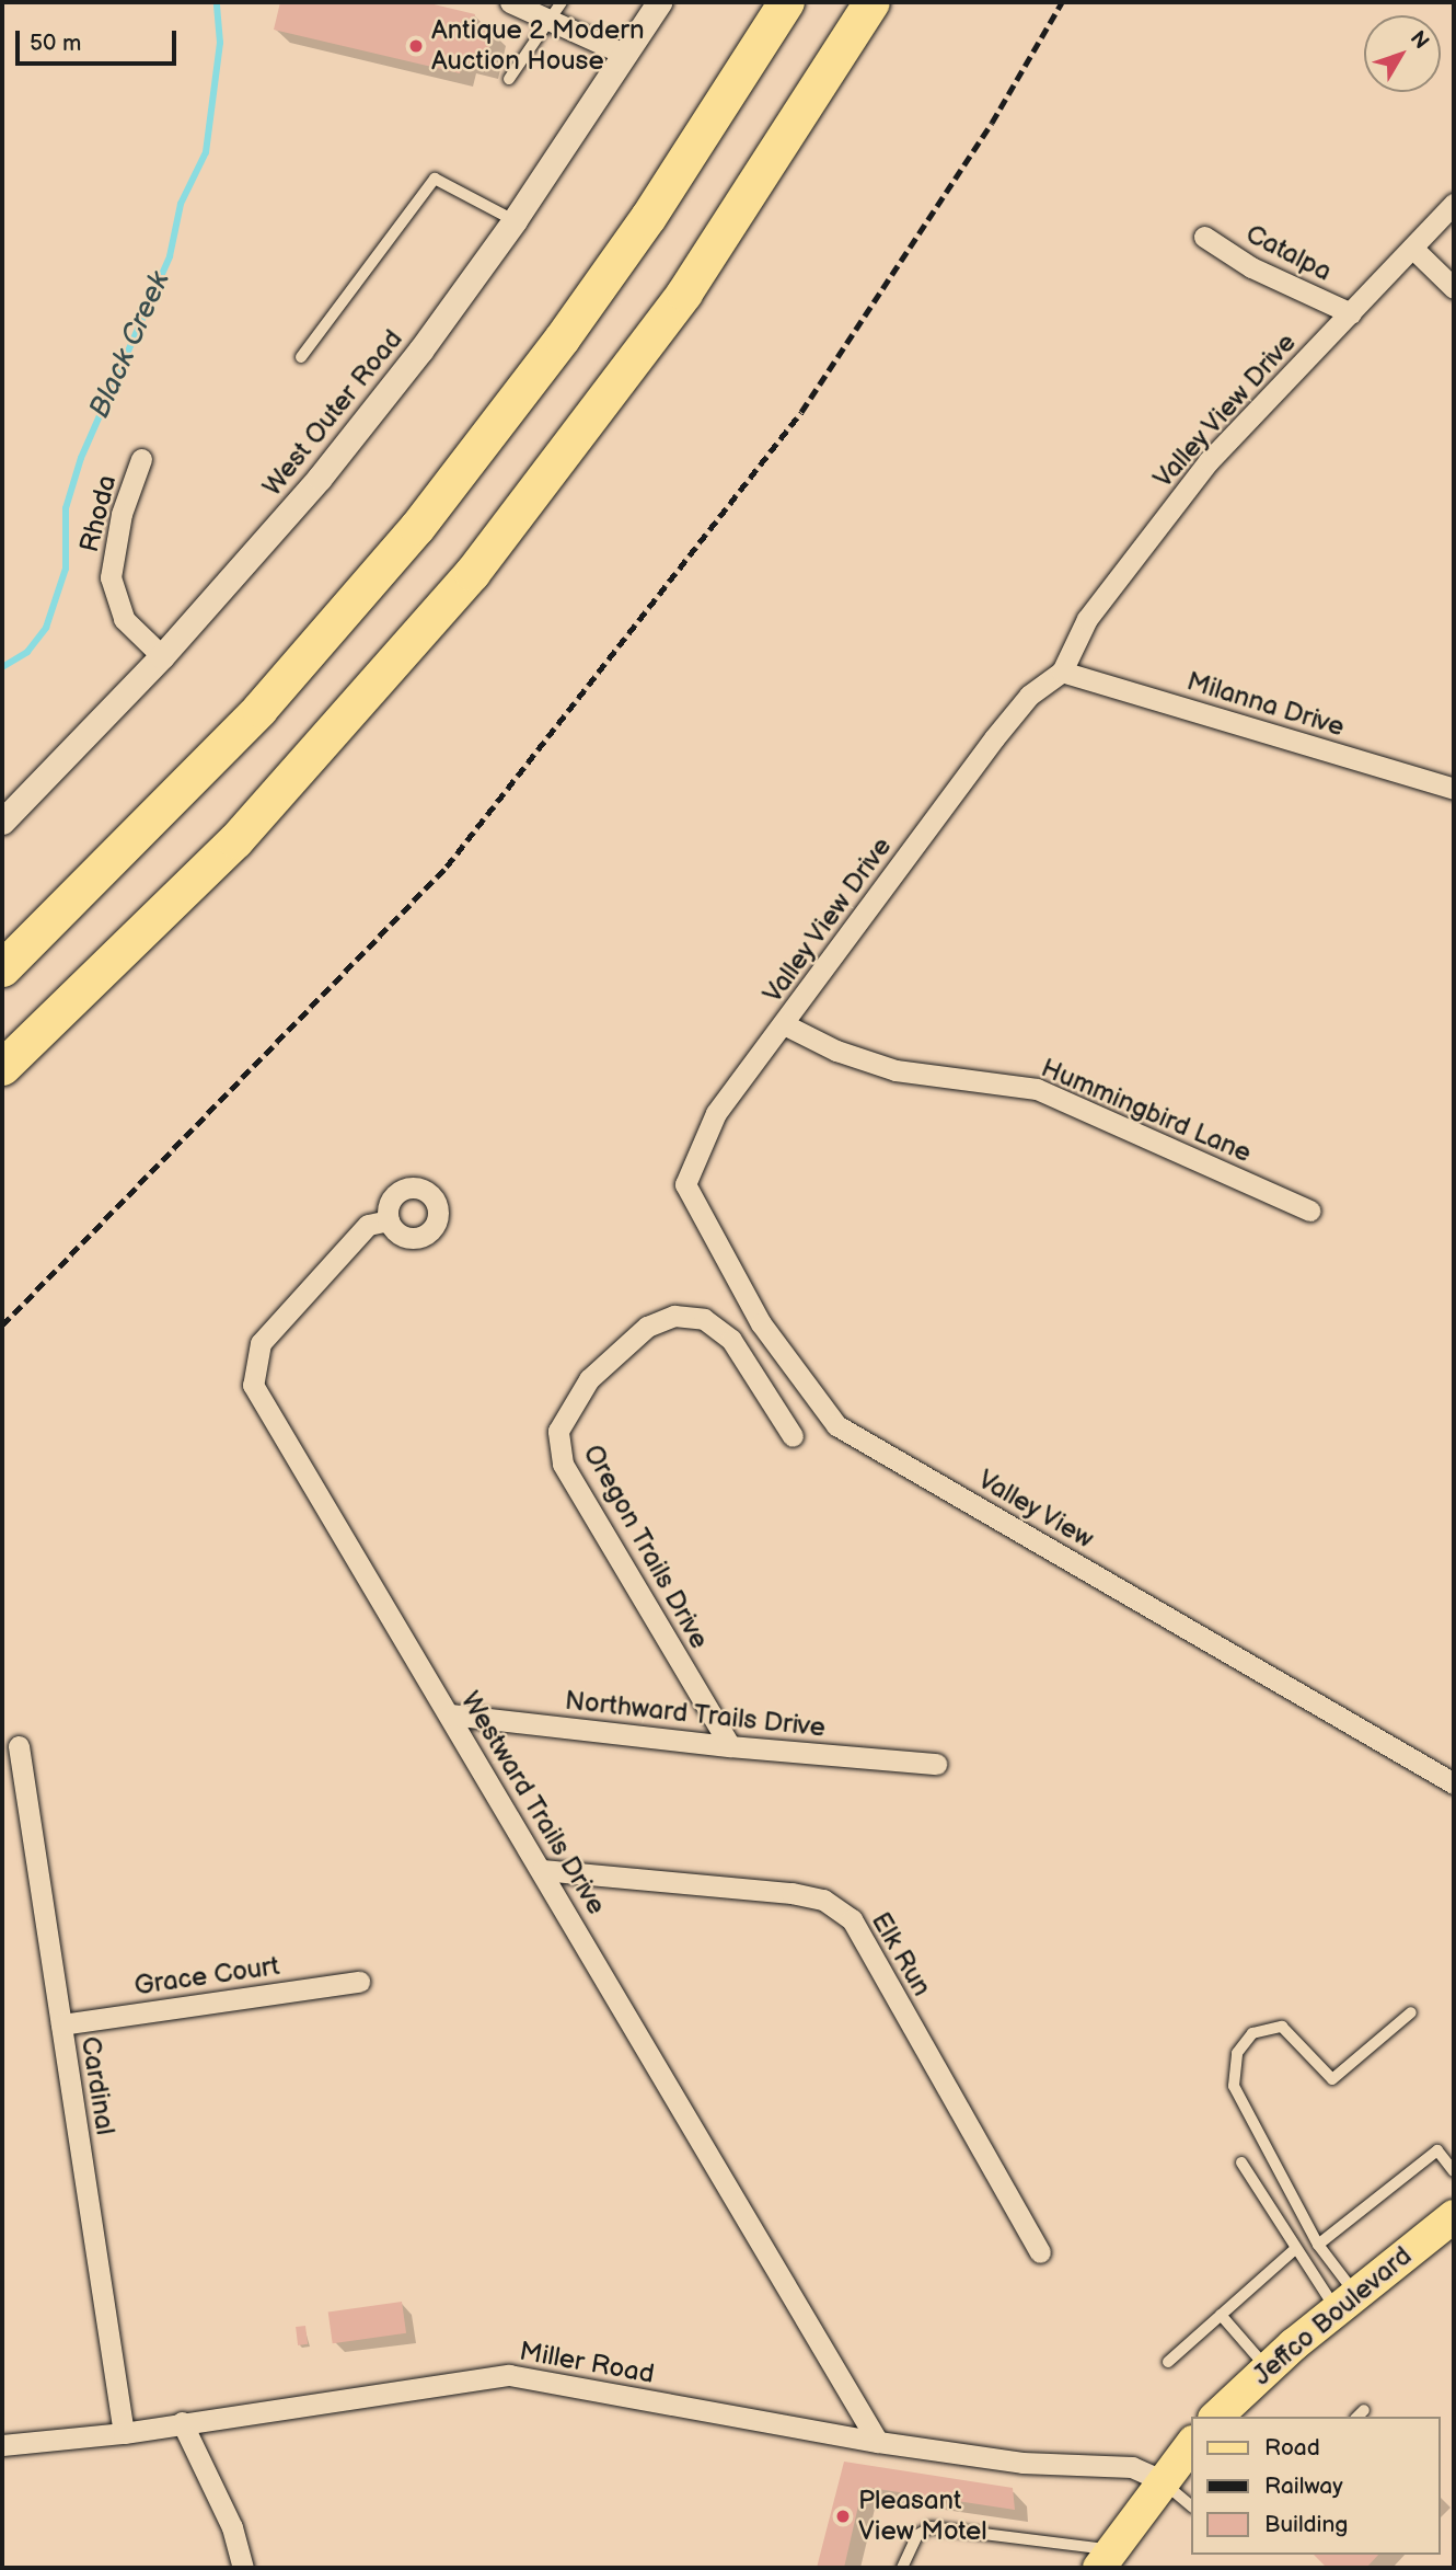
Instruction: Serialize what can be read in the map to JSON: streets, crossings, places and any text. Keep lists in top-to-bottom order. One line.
{"streets":{"main road":["Jeffco Boulevard"],"street":["Catalpa","Valley View Drive","West Outer Road","Rhoda","Milanna Drive","Hummingbird Lane","Valley View","Oregon Trails Drive","Northward Trails Drive","Westward Trails Drive","Elk Run","Grace Court","Cardinal","Miller Road"]},"crossings":[["Catalpa","Valley View Drive"],["Valley View Drive","Milanna Drive"],["Valley View Drive","Hummingbird Lane"],["Valley View Drive","Valley View"],["West Outer Road","Rhoda"],["Oregon Trails Drive","Northward Trails Drive"],["Northward Trails Drive","Westward Trails Drive"],["Westward Trails Drive","Elk Run"],["Westward Trails Drive","Miller Road"],["Grace Court","Cardinal"],["Cardinal","Miller Road"]],"water":["Black Creek"],"places":["Antique 2 Modern Auction House","Pleasant View Motel"],"legend":["Road","Railway","Building"],"scale_bar":"50 m","north":"top right"}
